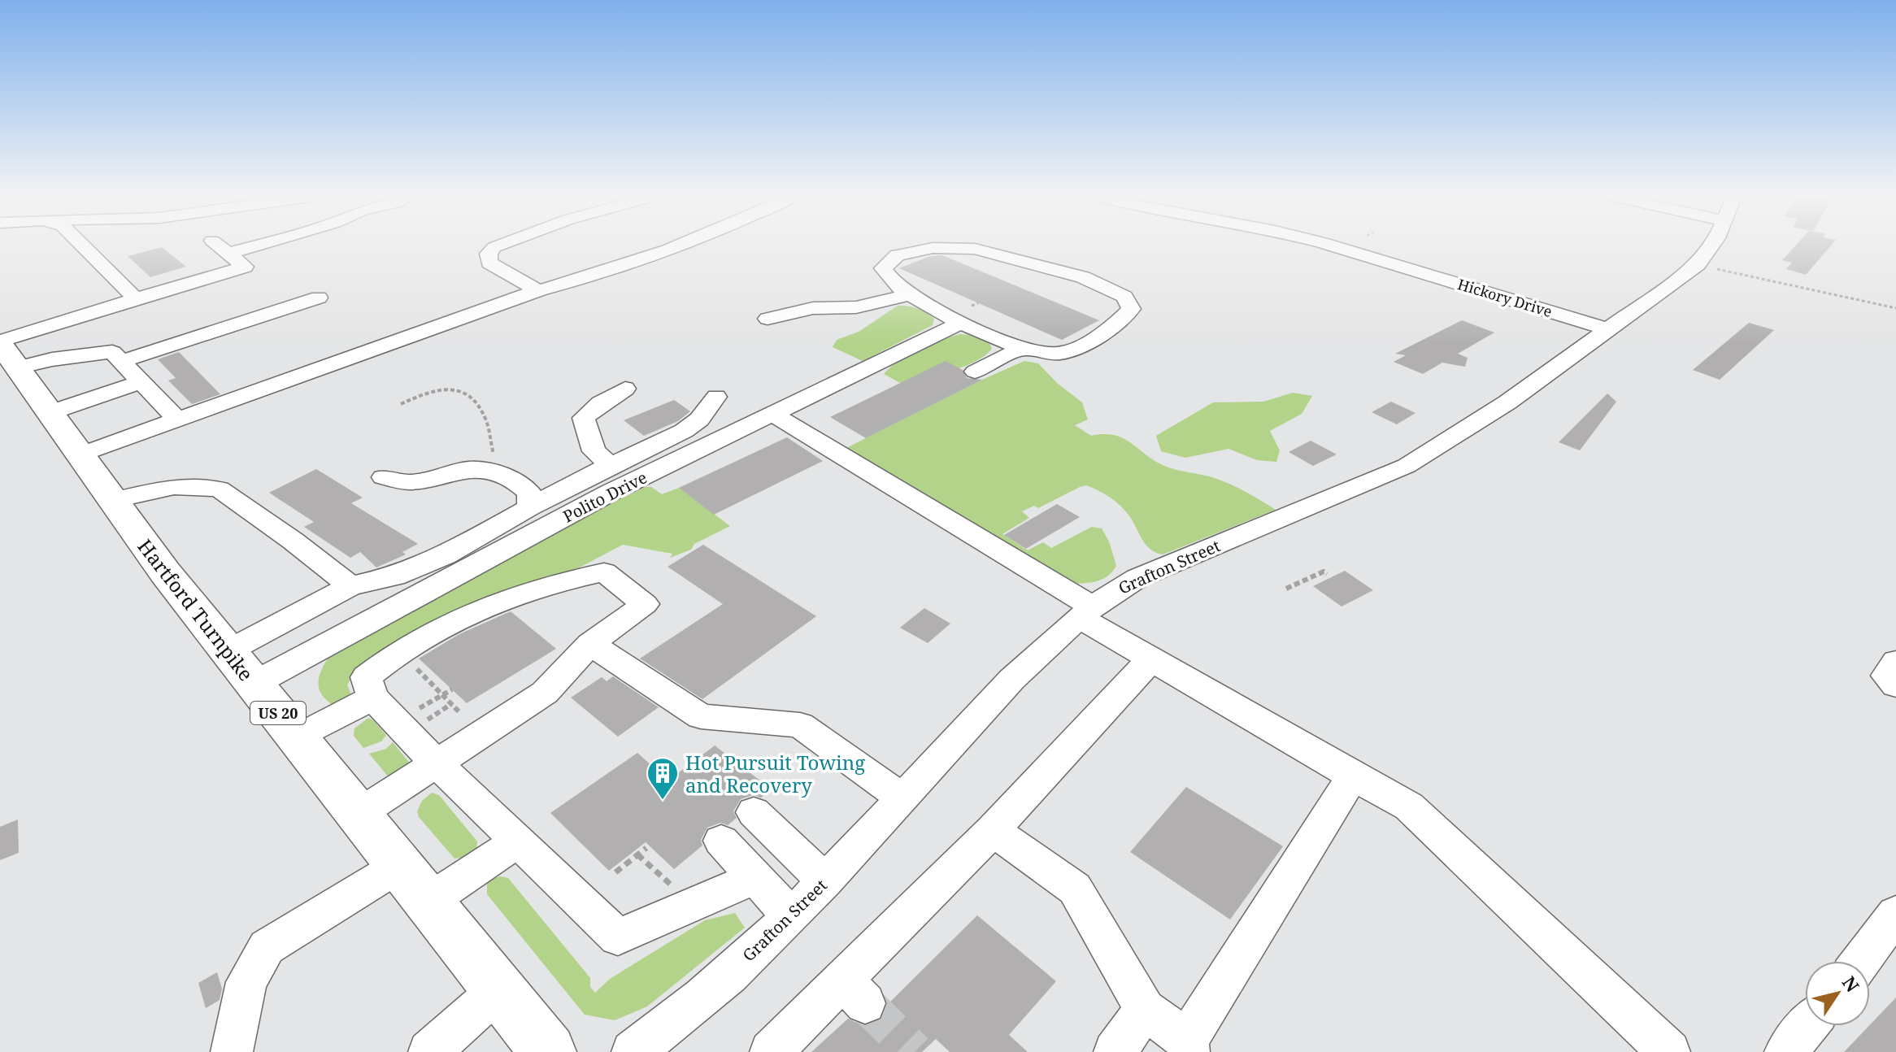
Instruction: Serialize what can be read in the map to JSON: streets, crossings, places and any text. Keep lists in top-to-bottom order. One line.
{"streets":{"main road":["Hartford Turnpike","US 20"],"street":["Hickory Drive","Polito Drive","Grafton Street"]},"crossings":[["Hickory Drive","Grafton Street"],["Polito Drive","Hartford Turnpike"]],"places":{"building":["Hot Pursuit Towing and Recovery"]},"north":"top right"}
